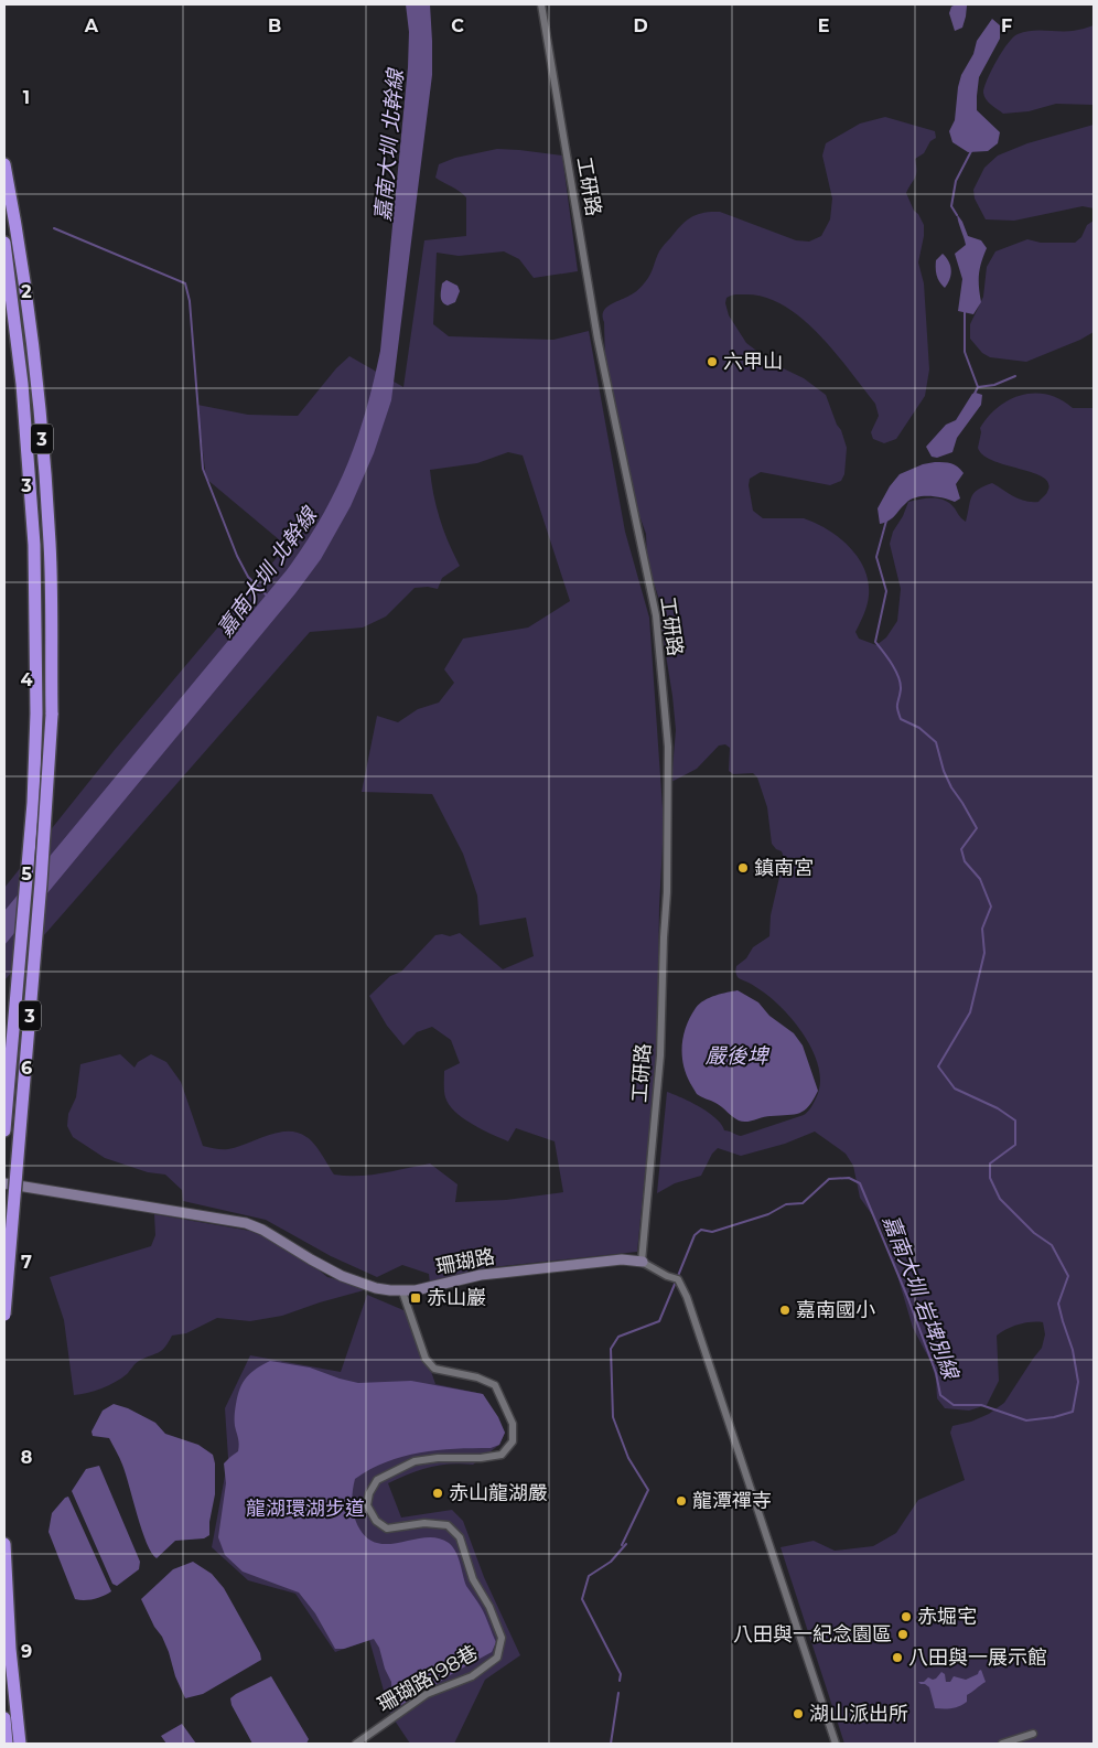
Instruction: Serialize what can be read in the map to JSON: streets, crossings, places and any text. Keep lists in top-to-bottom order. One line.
{"streets":{"highway":["3"],"street":["工研路","珊瑚路","珊瑚路198巷"]},"crossings":[["工研路","珊瑚路"],["珊瑚路","珊瑚路198巷"]],"water":["嘉南大圳 北幹線","嚴後埤","嘉南大圳 岩埤別線"],"parks":["龍湖環湖步道"],"places":{"other":["六甲山","鎮南宮","嘉南國小","赤山龍湖嚴","龍潭禪寺","赤堀宅","八田與一紀念園區","八田與一展示館","湖山派出所"],"transit":["赤山巖"]},"grid":{"columns":["A","B","C","D","E","F"],"rows":["1","2","3","4","5","6","7","8","9"]}}
